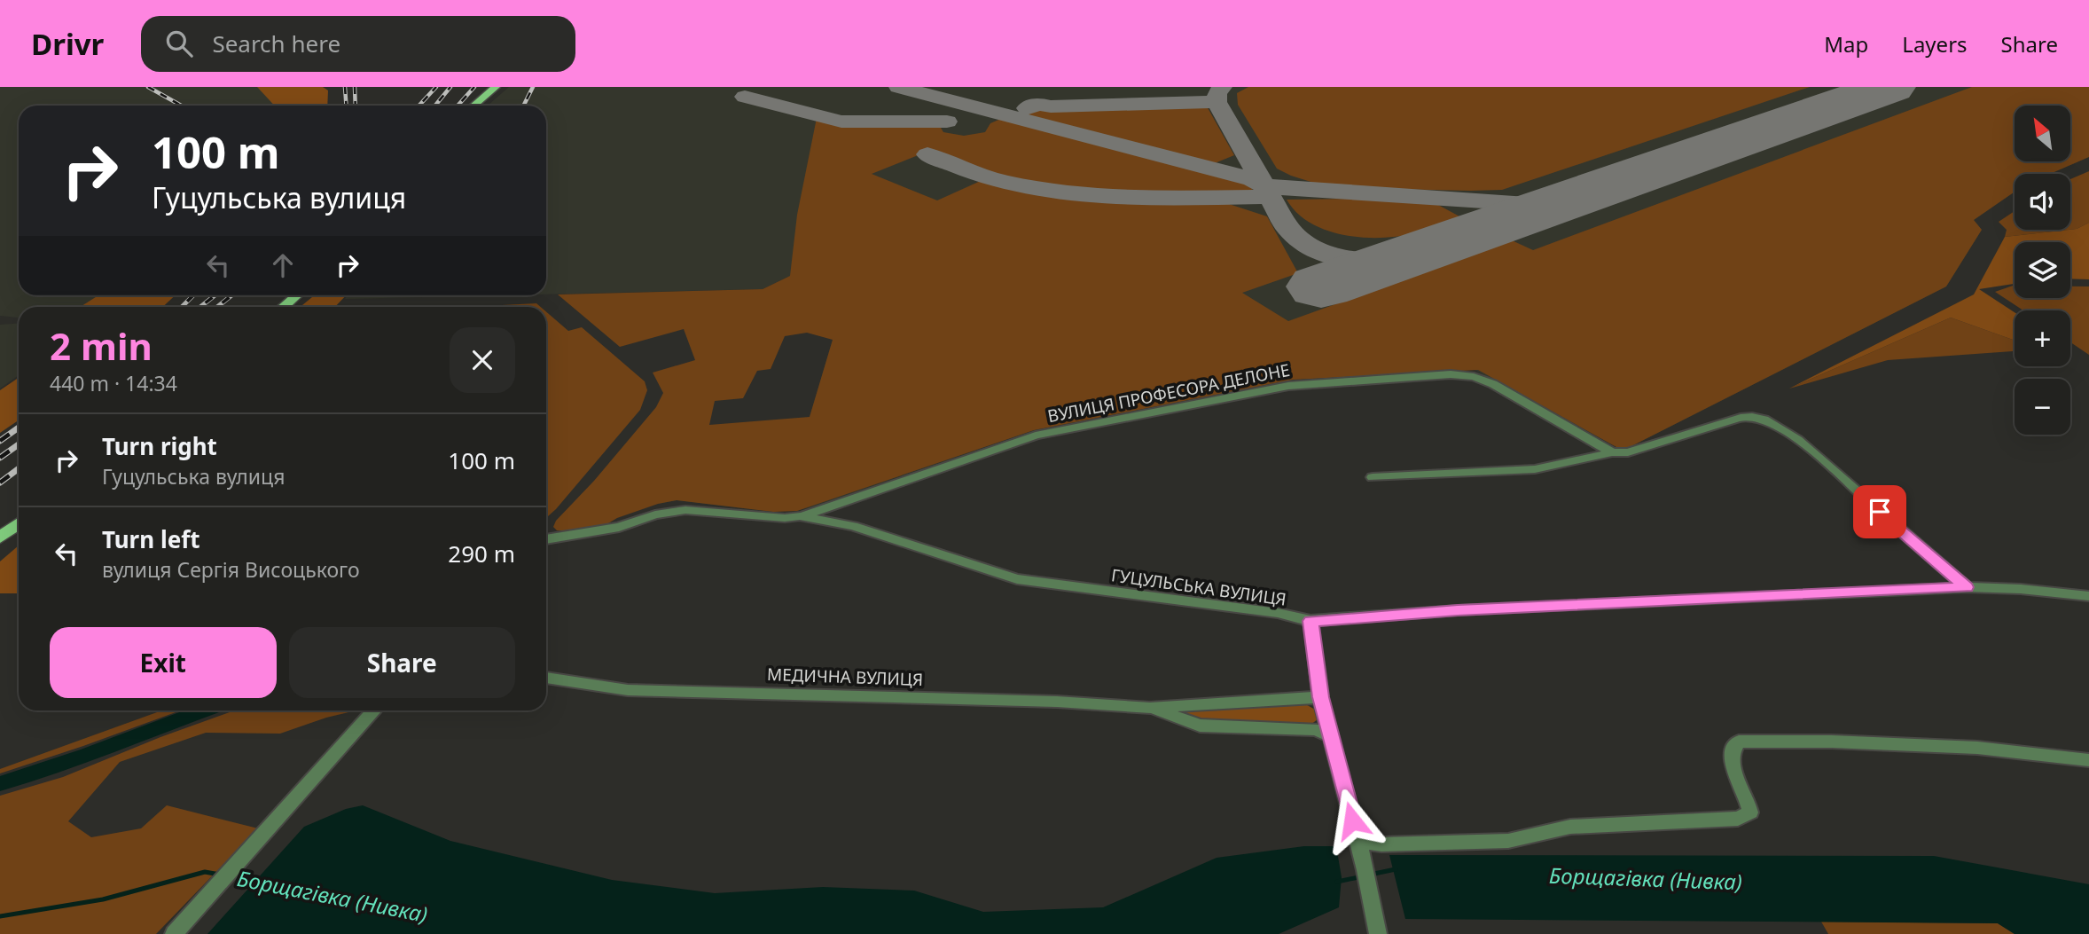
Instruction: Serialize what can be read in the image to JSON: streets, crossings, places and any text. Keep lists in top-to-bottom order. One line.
{"streets":{"street":["ВУЛИЦЯ ПРОФЕСОРА ДЕЛОНЕ","ГУЦУЛЬСЬКА ВУЛИЦЯ","МЕДИЧНА ВУЛИЦЯ"]},"crossings":[["ВУЛИЦЯ ПРОФЕСОРА ДЕЛОНЕ","ГУЦУЛЬСЬКА ВУЛИЦЯ"]],"water":["Борщагівка (Нивка)"],"north":"top left","page":{"header":"Drivr","search":"Search here","nav":["Map","Layers","Share"],"map_buttons":["+","−"],"turn":["100 m","Гуцульська вулиця"],"heading":["2 min","440 m · 14:34"],"list":[{"name":"Turn right","note":"Гуцульська вулиця","value":"100 m"},{"name":"Turn left","note":"вулиця Сергія Висоцького","value":"290 m"}],"buttons":["Exit","Share"]}}
